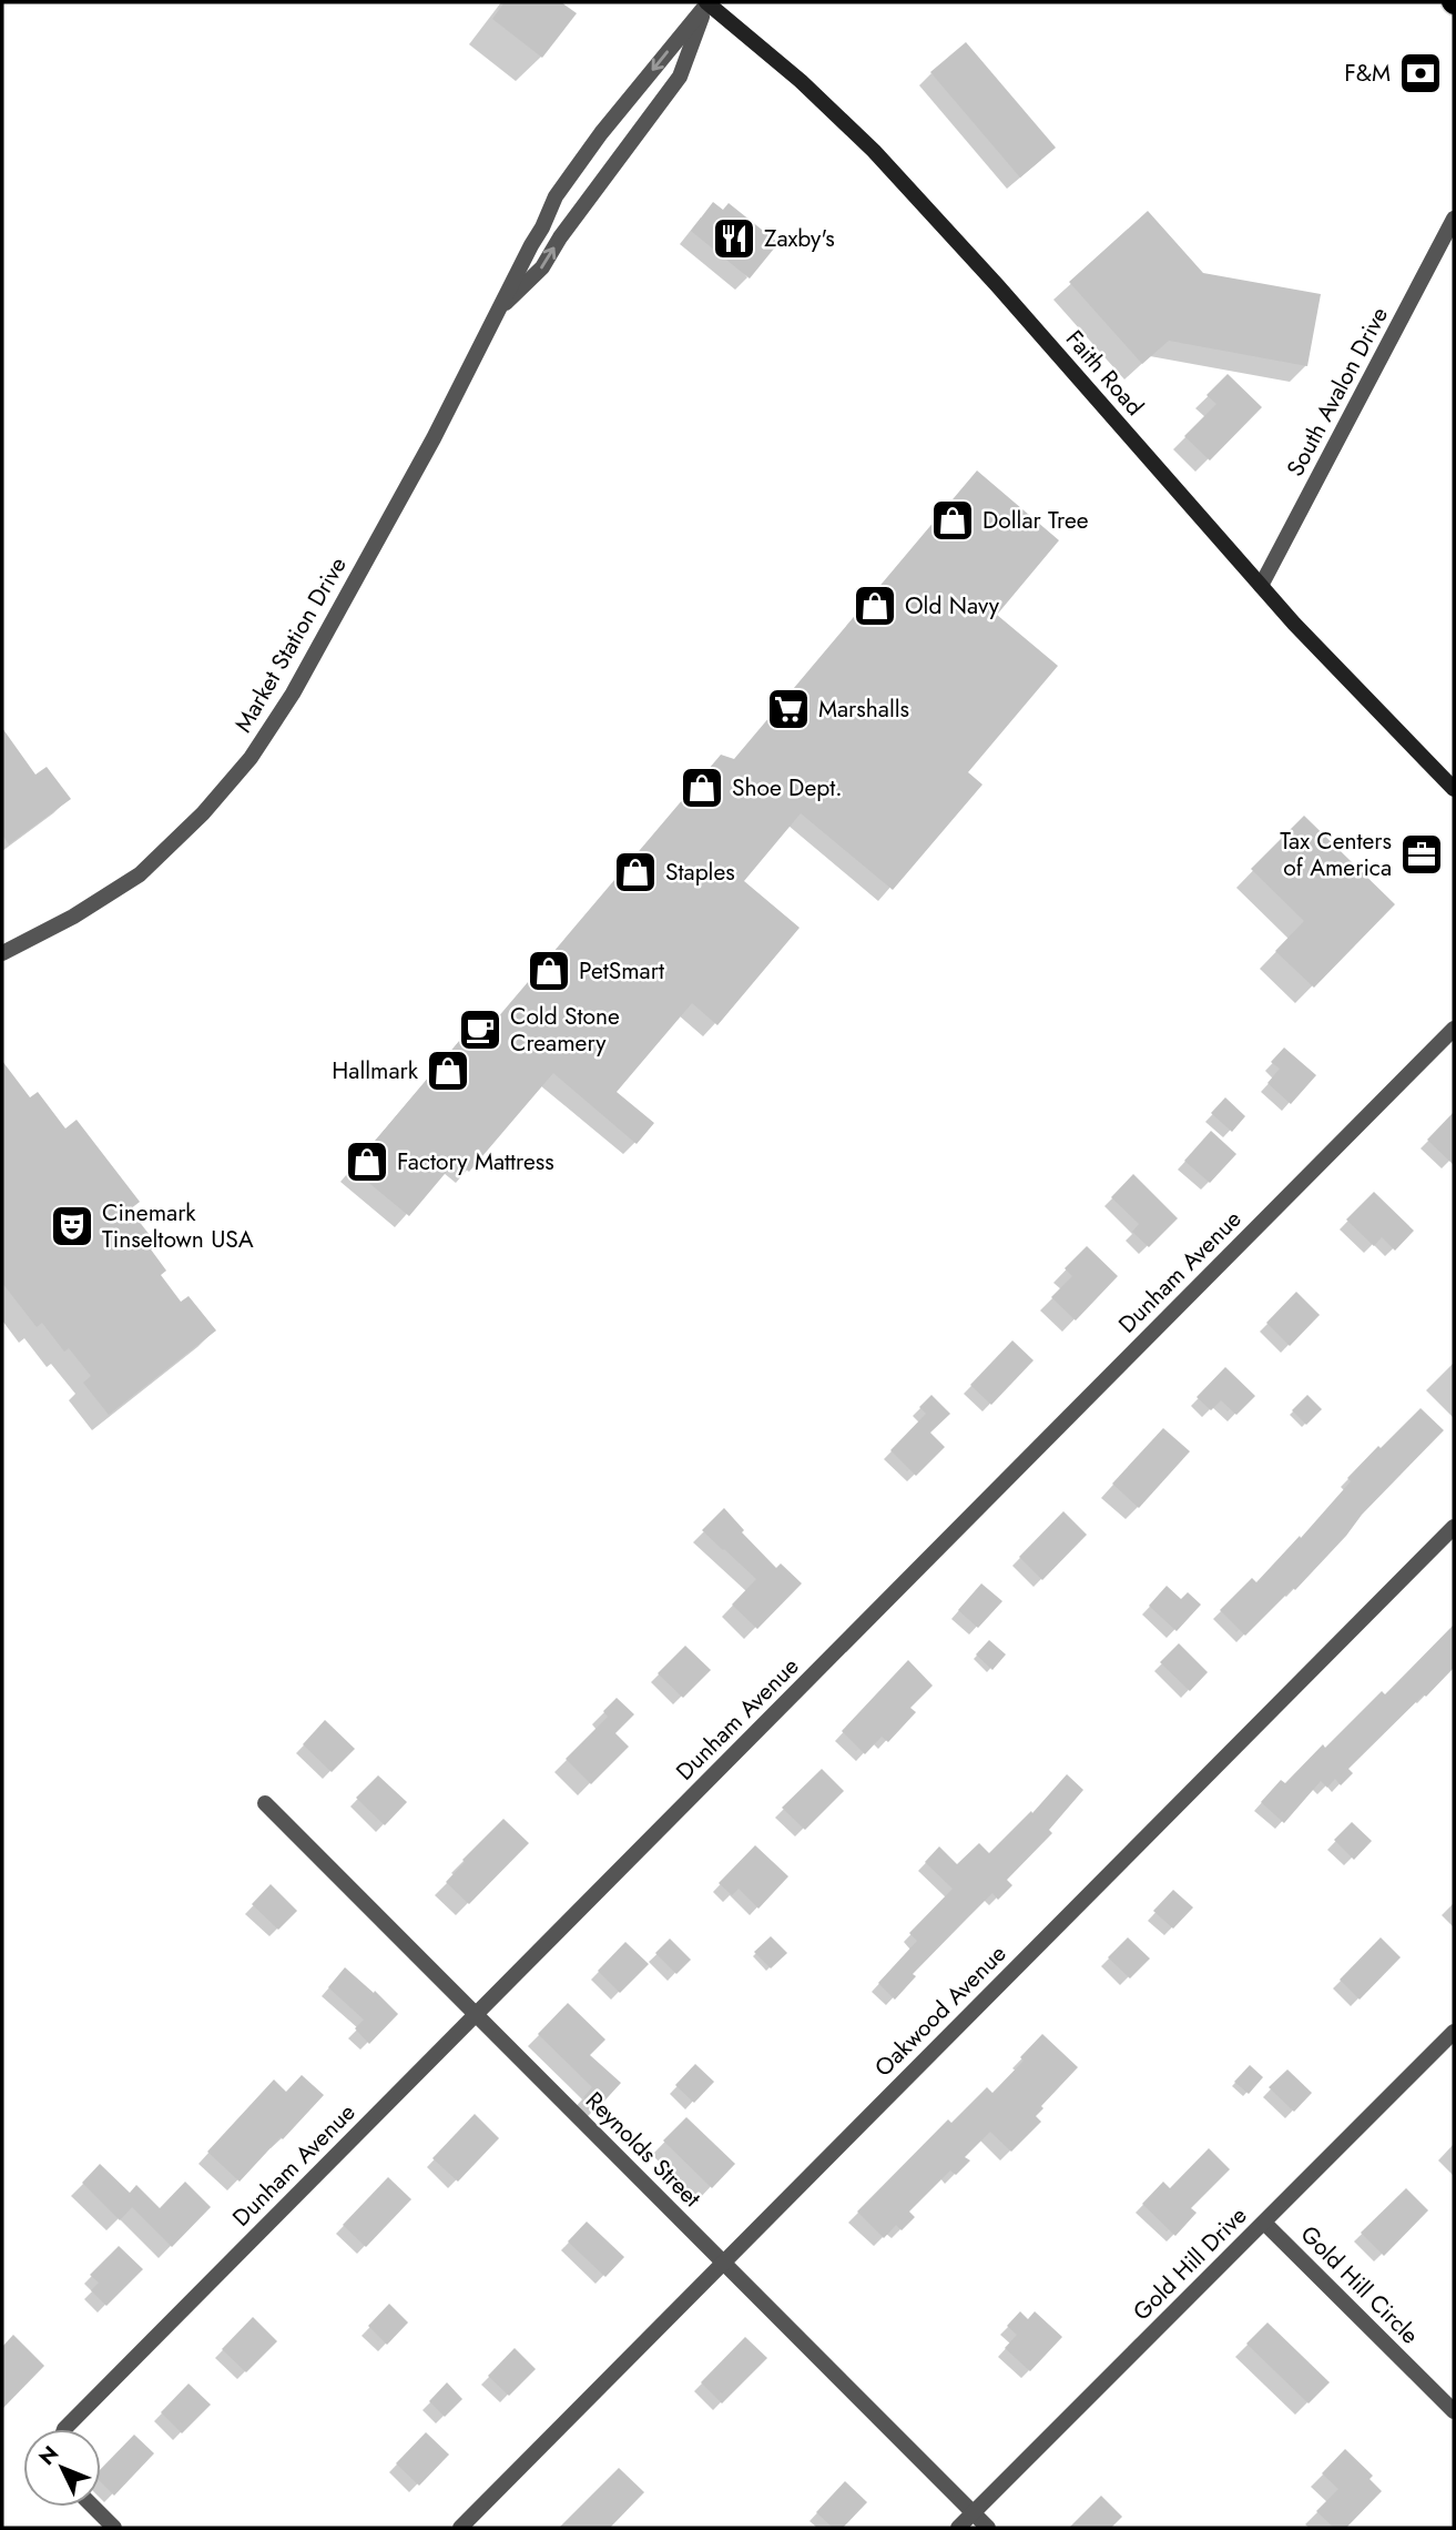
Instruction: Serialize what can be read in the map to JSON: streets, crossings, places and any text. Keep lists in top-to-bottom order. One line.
{"streets":{"main road":["Faith Road"],"street":["South Avalon Drive","Market Station Drive","Dunham Avenue","Oakwood Avenue","Reynolds Street","Gold Hill Drive","Gold Hill Circle"]},"crossings":[["Faith Road","South Avalon Drive"],["Faith Road","Market Station Drive"],["Dunham Avenue","Reynolds Street"],["Oakwood Avenue","Reynolds Street"],["Reynolds Street","Gold Hill Drive"],["Gold Hill Drive","Gold Hill Circle"]],"places":{"bank":["F&M"],"restaurant":["Zaxby's"],"shop":["Dollar Tree","Old Navy","Shoe Dept.","Staples","PetSmart","Hallmark","Factory Mattress"],"supermarket":["Marshalls"],"office":["Tax Centers of America"],"cafe":["Cold Stone Creamery"],"theatre":["Cinemark Tinseltown USA"]},"north":"top left"}
